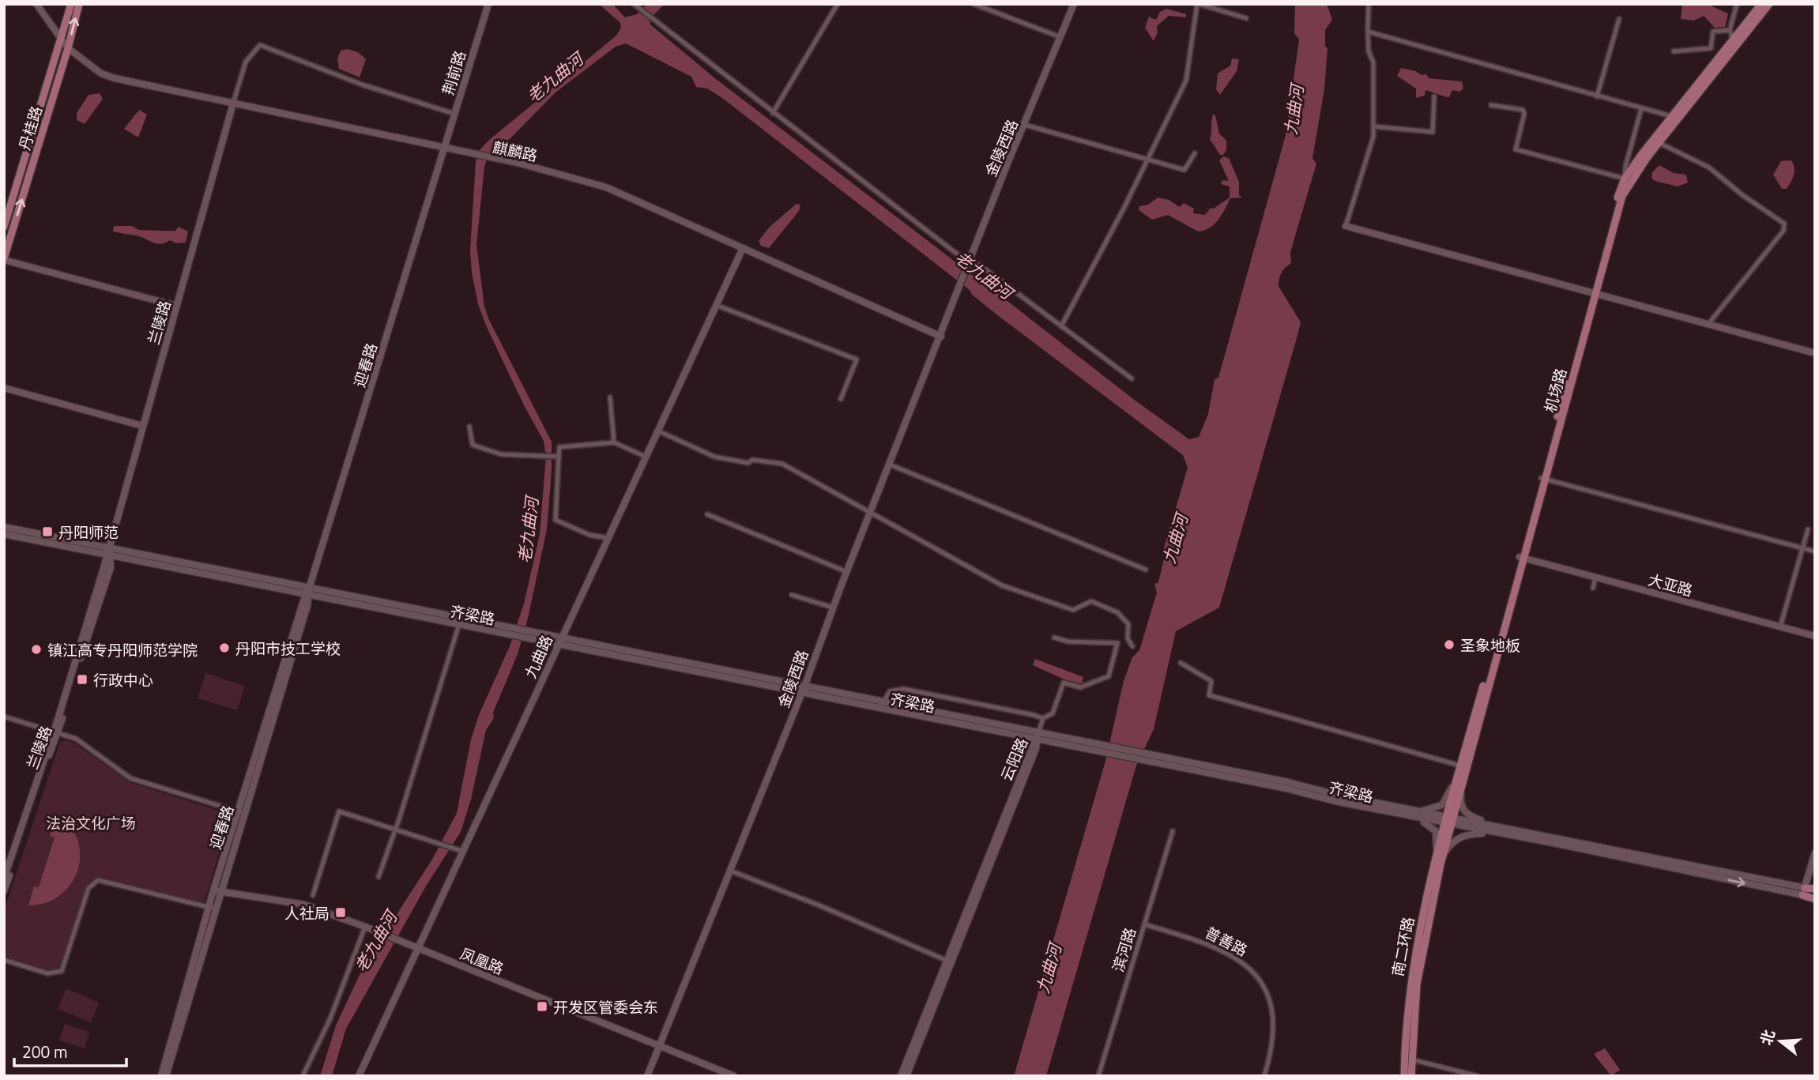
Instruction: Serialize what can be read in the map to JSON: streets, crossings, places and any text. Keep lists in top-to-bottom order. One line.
{"streets":{"main road":["丹桂路","机场路","南二环路"],"street":["荆前路","金陵西路","麒麟路","兰陵路","迎春路","大亚路","齐梁路","九曲路","云阳路","普善路","滨河路","凤凰路"]},"crossings":[["荆前路","麒麟路"],["荆前路","迎春路"],["丹桂路","麒麟路"],["金陵西路","麒麟路"],["金陵西路","齐梁路"],["金陵西路","凤凰路"],["麒麟路","兰陵路"],["麒麟路","迎春路"],["麒麟路","九曲路"],["兰陵路","齐梁路"],["迎春路","齐梁路"],["迎春路","凤凰路"],["机场路","大亚路"],["机场路","齐梁路"],["机场路","南二环路"],["齐梁路","九曲路"],["齐梁路","云阳路"],["齐梁路","南二环路"],["九曲路","凤凰路"],["普善路","滨河路"]],"water":["老九曲河","九曲河"],"parks":["法治文化广场"],"places":{"transit":["丹阳师范","行政中心","人社局","开发区管委会东"],"other":["圣象地板","丹阳市技工学校","镇江高专丹阳师范学院"]},"scale_bar":"200 m","north":"left"}
